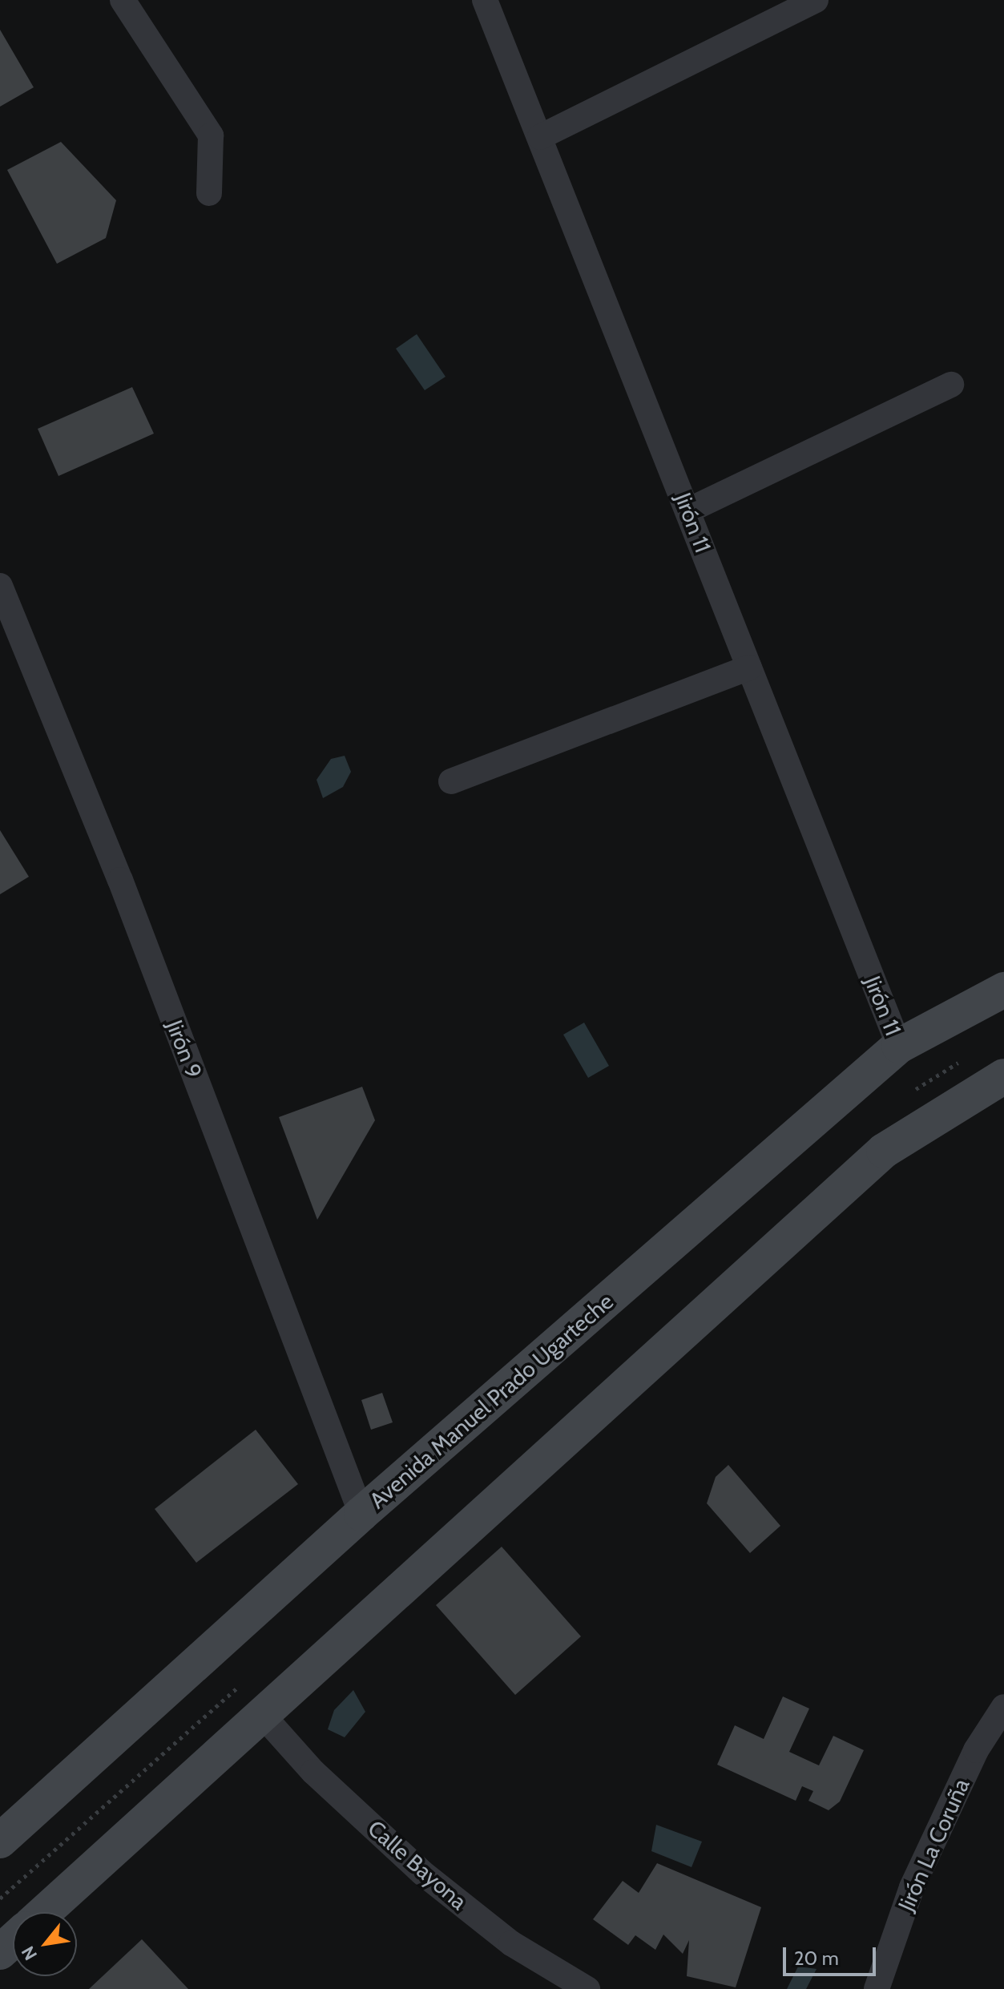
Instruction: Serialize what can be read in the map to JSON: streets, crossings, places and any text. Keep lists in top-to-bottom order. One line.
{"streets":{"street":["Jirón 11","Jirón 9","Avenida Manuel Prado Ugarteche","Jirón La Coruña","Calle Bayona"]},"crossings":[["Jirón 11","Avenida Manuel Prado Ugarteche"],["Jirón 9","Avenida Manuel Prado Ugarteche"]],"scale_bar":"20 m","north":"bottom left"}
